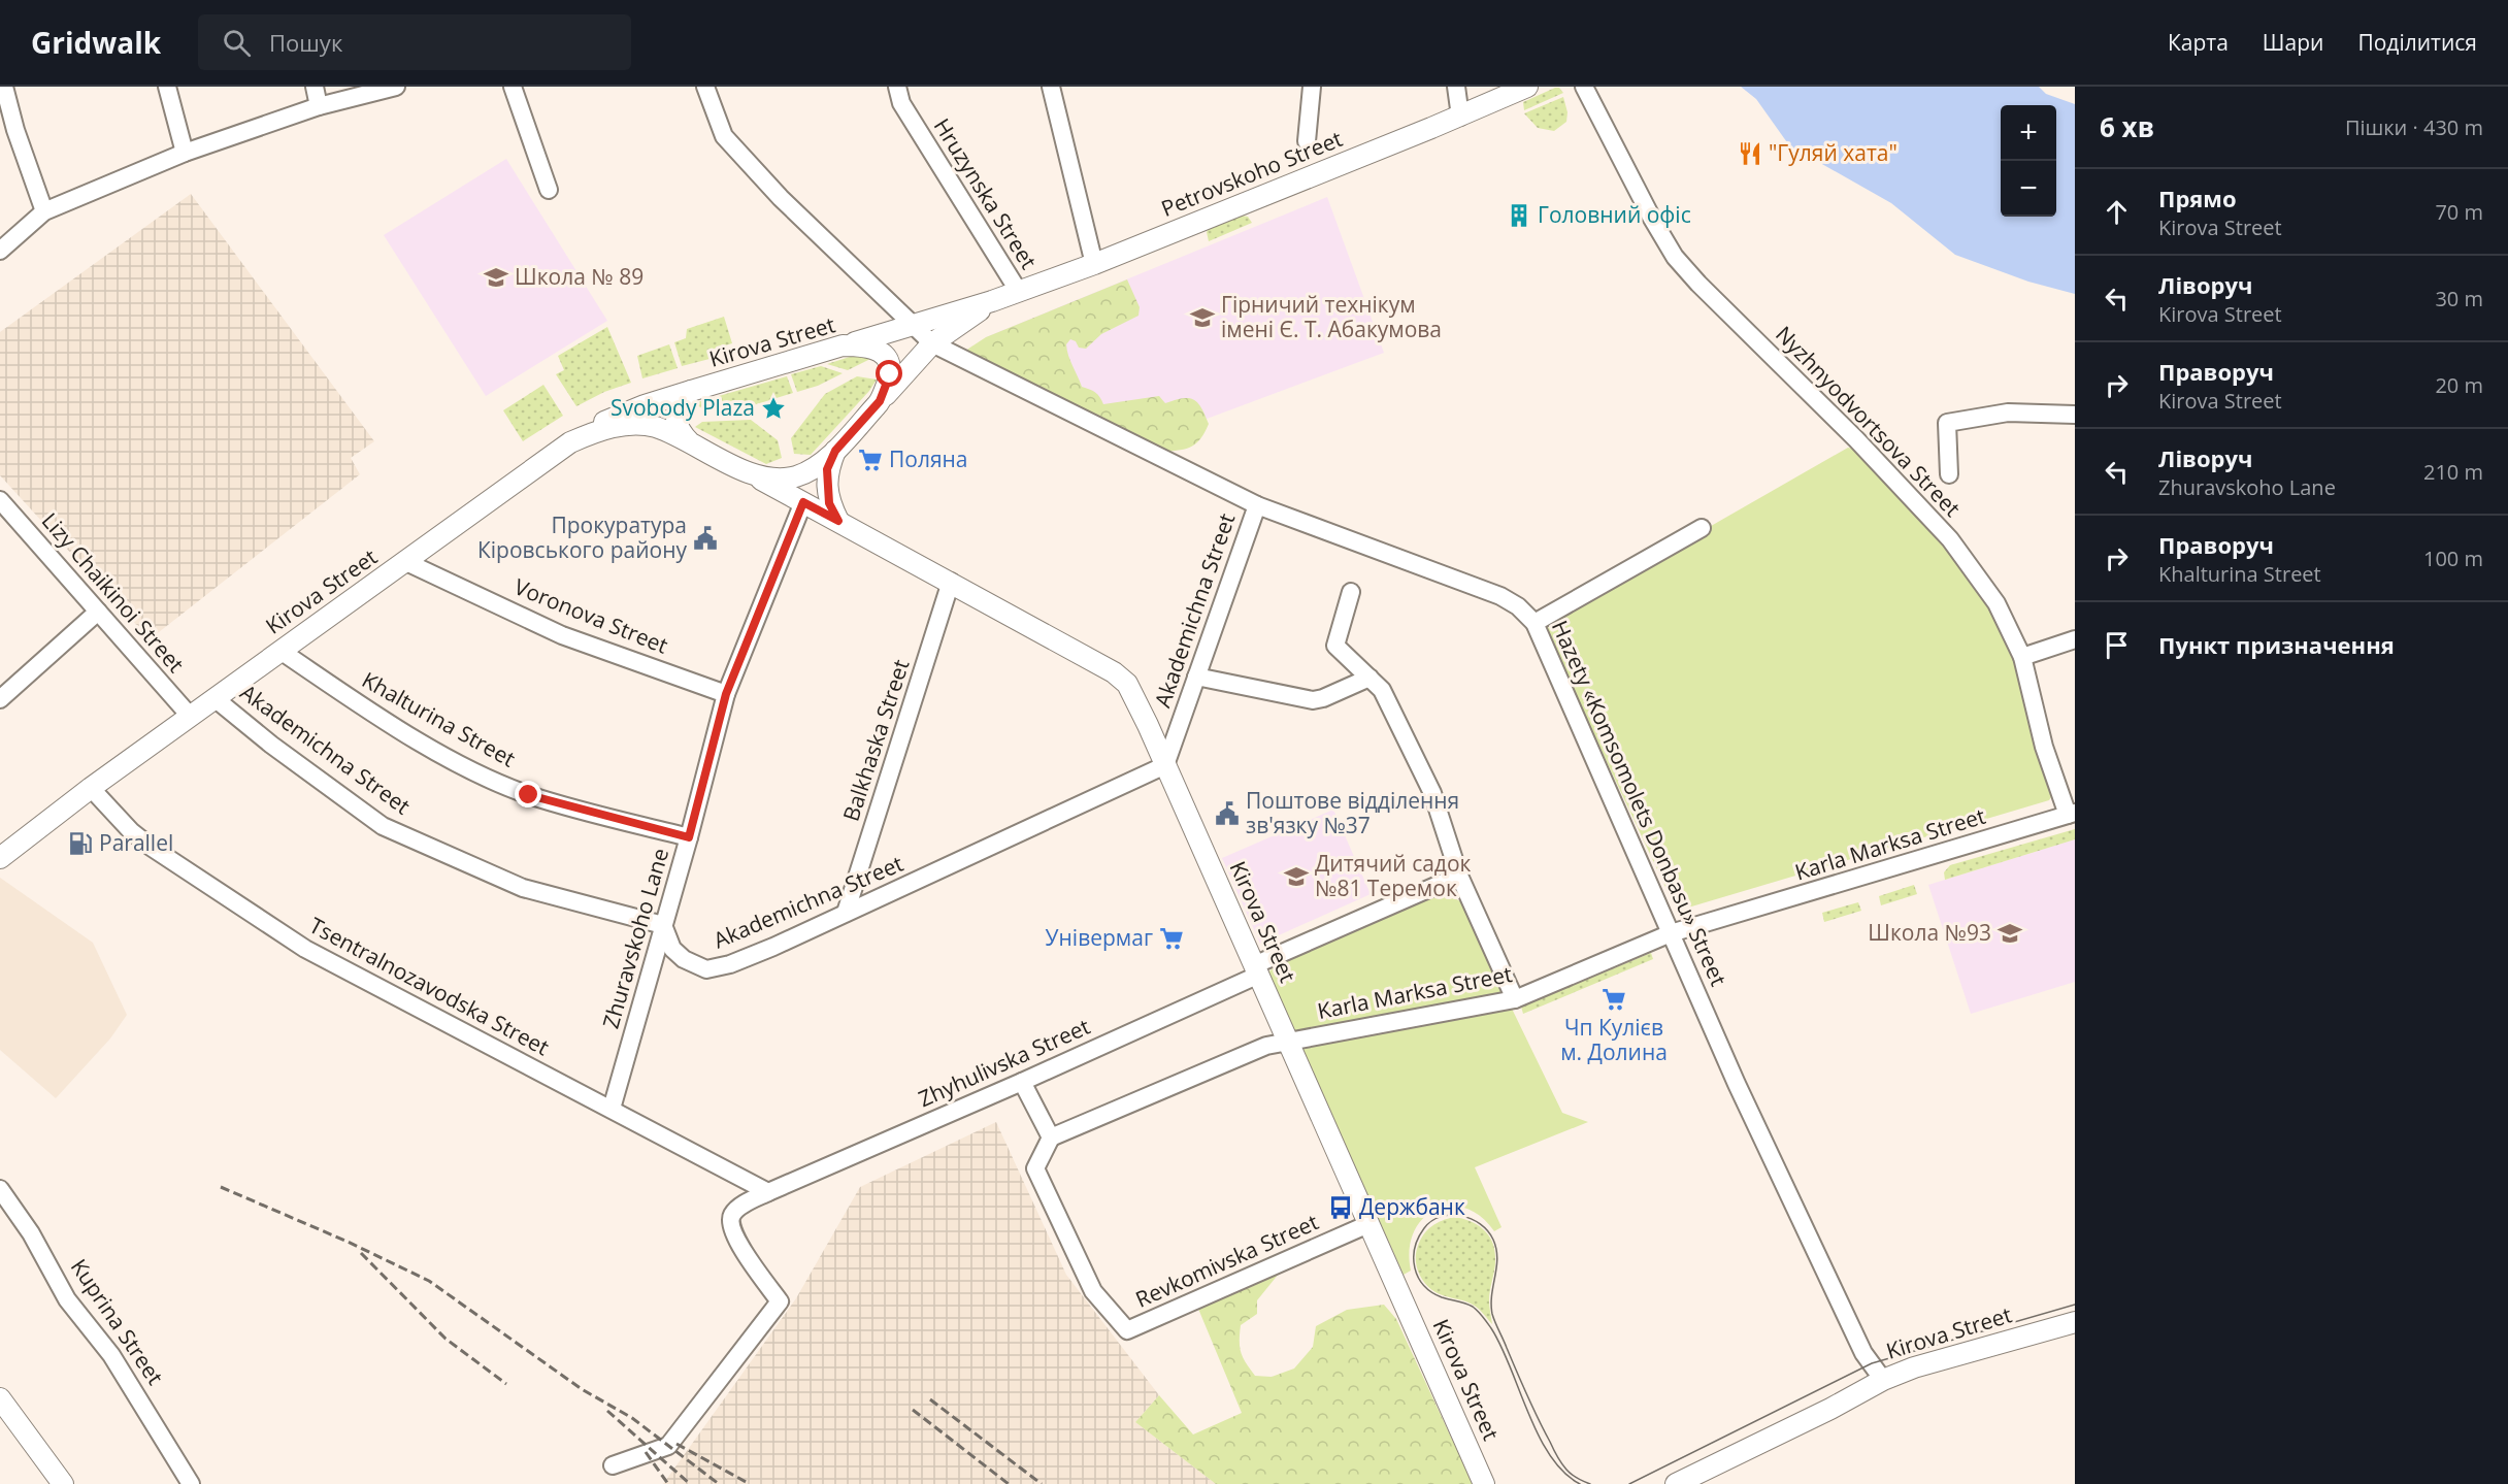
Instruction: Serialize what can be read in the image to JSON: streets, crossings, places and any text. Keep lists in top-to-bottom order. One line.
{"streets":{"main road":["Petrovskoho Street","Kirova Street"],"street":["Hruzynska Street","Nyzhnyodvortsova Street","Lizy Chaikinoi Street","Akademichna Street","Voronova Street","Khalturina Street","Balkhaska Street","Hazety «Komsomolets Donbasu» Street","Karla Marksa Street","Zhuravskoho Lane","Tsentralnozavodska Street","Zhyhulivska Street","Revkomivska Street","Kuprina Street"]},"crossings":[["Petrovskoho Street","Hruzynska Street"],["Kirova Street","Lizy Chaikinoi Street"],["Kirova Street","Akademichna Street"],["Kirova Street","Voronova Street"],["Kirova Street","Khalturina Street"],["Kirova Street","Balkhaska Street"],["Kirova Street","Hazety «Komsomolets Donbasu» Street"],["Kirova Street","Karla Marksa Street"],["Kirova Street","Zhuravskoho Lane"],["Kirova Street","Tsentralnozavodska Street"],["Kirova Street","Zhyhulivska Street"],["Kirova Street","Revkomivska Street"],["Nyzhnyodvortsova Street","Karla Marksa Street"],["Akademichna Street","Balkhaska Street"],["Akademichna Street","Hazety «Komsomolets Donbasu» Street"],["Akademichna Street","Zhuravskoho Lane"],["Voronova Street","Zhuravskoho Lane"],["Khalturina Street","Zhuravskoho Lane"],["Hazety «Komsomolets Donbasu» Street","Karla Marksa Street"],["Karla Marksa Street","Revkomivska Street"],["Zhuravskoho Lane","Tsentralnozavodska Street"],["Tsentralnozavodska Street","Zhyhulivska Street"]],"places":{"restaurant":["\"Гуляй хата\""],"building":["Головний офіс"],"school or university":["Школа № 89","Гірничий технікум імені Є. Т. Абакумова","Дитячий садок №81 Теремок","Школа №93"],"place":["Svobody Plaza"],"supermarket":["Поляна","Універмаг","Чп Кулієв м. Долина"],"public building":["Прокуратура Кіровського району","Поштове відділення зв'язку №37"],"fuel station":["Parallel"],"bus stop":["Держбанк"]},"page":{"header":"Gridwalk","search":"Пошук","nav":["Карта","Шари","Поділитися"],"heading":["6 хв","Пішки · 430 m"],"map_buttons":["+","−"],"list":[["Прямо","Kirova Street","70 m"],["Ліворуч","Kirova Street","30 m"],["Праворуч","Kirova Street","20 m"],["Ліворуч","Zhuravskoho Lane","210 m"],["Праворуч","Khalturina Street","100 m"],"Пункт призначення"]}}
